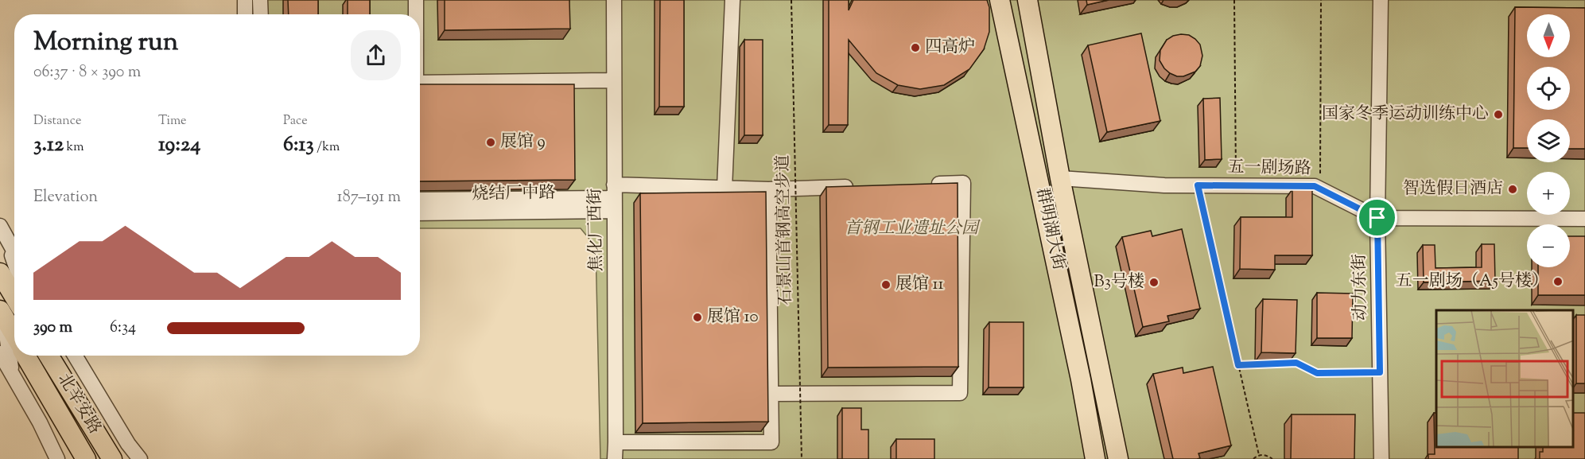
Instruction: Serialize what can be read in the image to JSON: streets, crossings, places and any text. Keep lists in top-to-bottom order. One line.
{"streets":{"main road":["群明湖大街","北辛安路"],"street":["五一剧场路","烧结厂中路","焦化厂西街","动力东街"],"path":["石景山首钢高空步道"]},"crossings":[["五一剧场路","群明湖大街"],["五一剧场路","动力东街"],["烧结厂中路","焦化厂西街"]],"parks":["首钢工业遗址公园"],"places":["四高炉","国家冬季运动训练中心","展馆 9","智选假日酒店","五一剧场（A5号楼）","B3号楼","展馆 11","展馆 10"],"north":"bottom","page":{"map_buttons":["+","−"],"heading":["Morning run","06:37 · 8 × 390 m"],"stats":[["Distance","3.12 km"],["Time","19:24"],["Pace","6:13 /km"]],"chart":["Elevation","187–191 m"],"list":[{"name":"390 m","note":"6:34"}]}}
